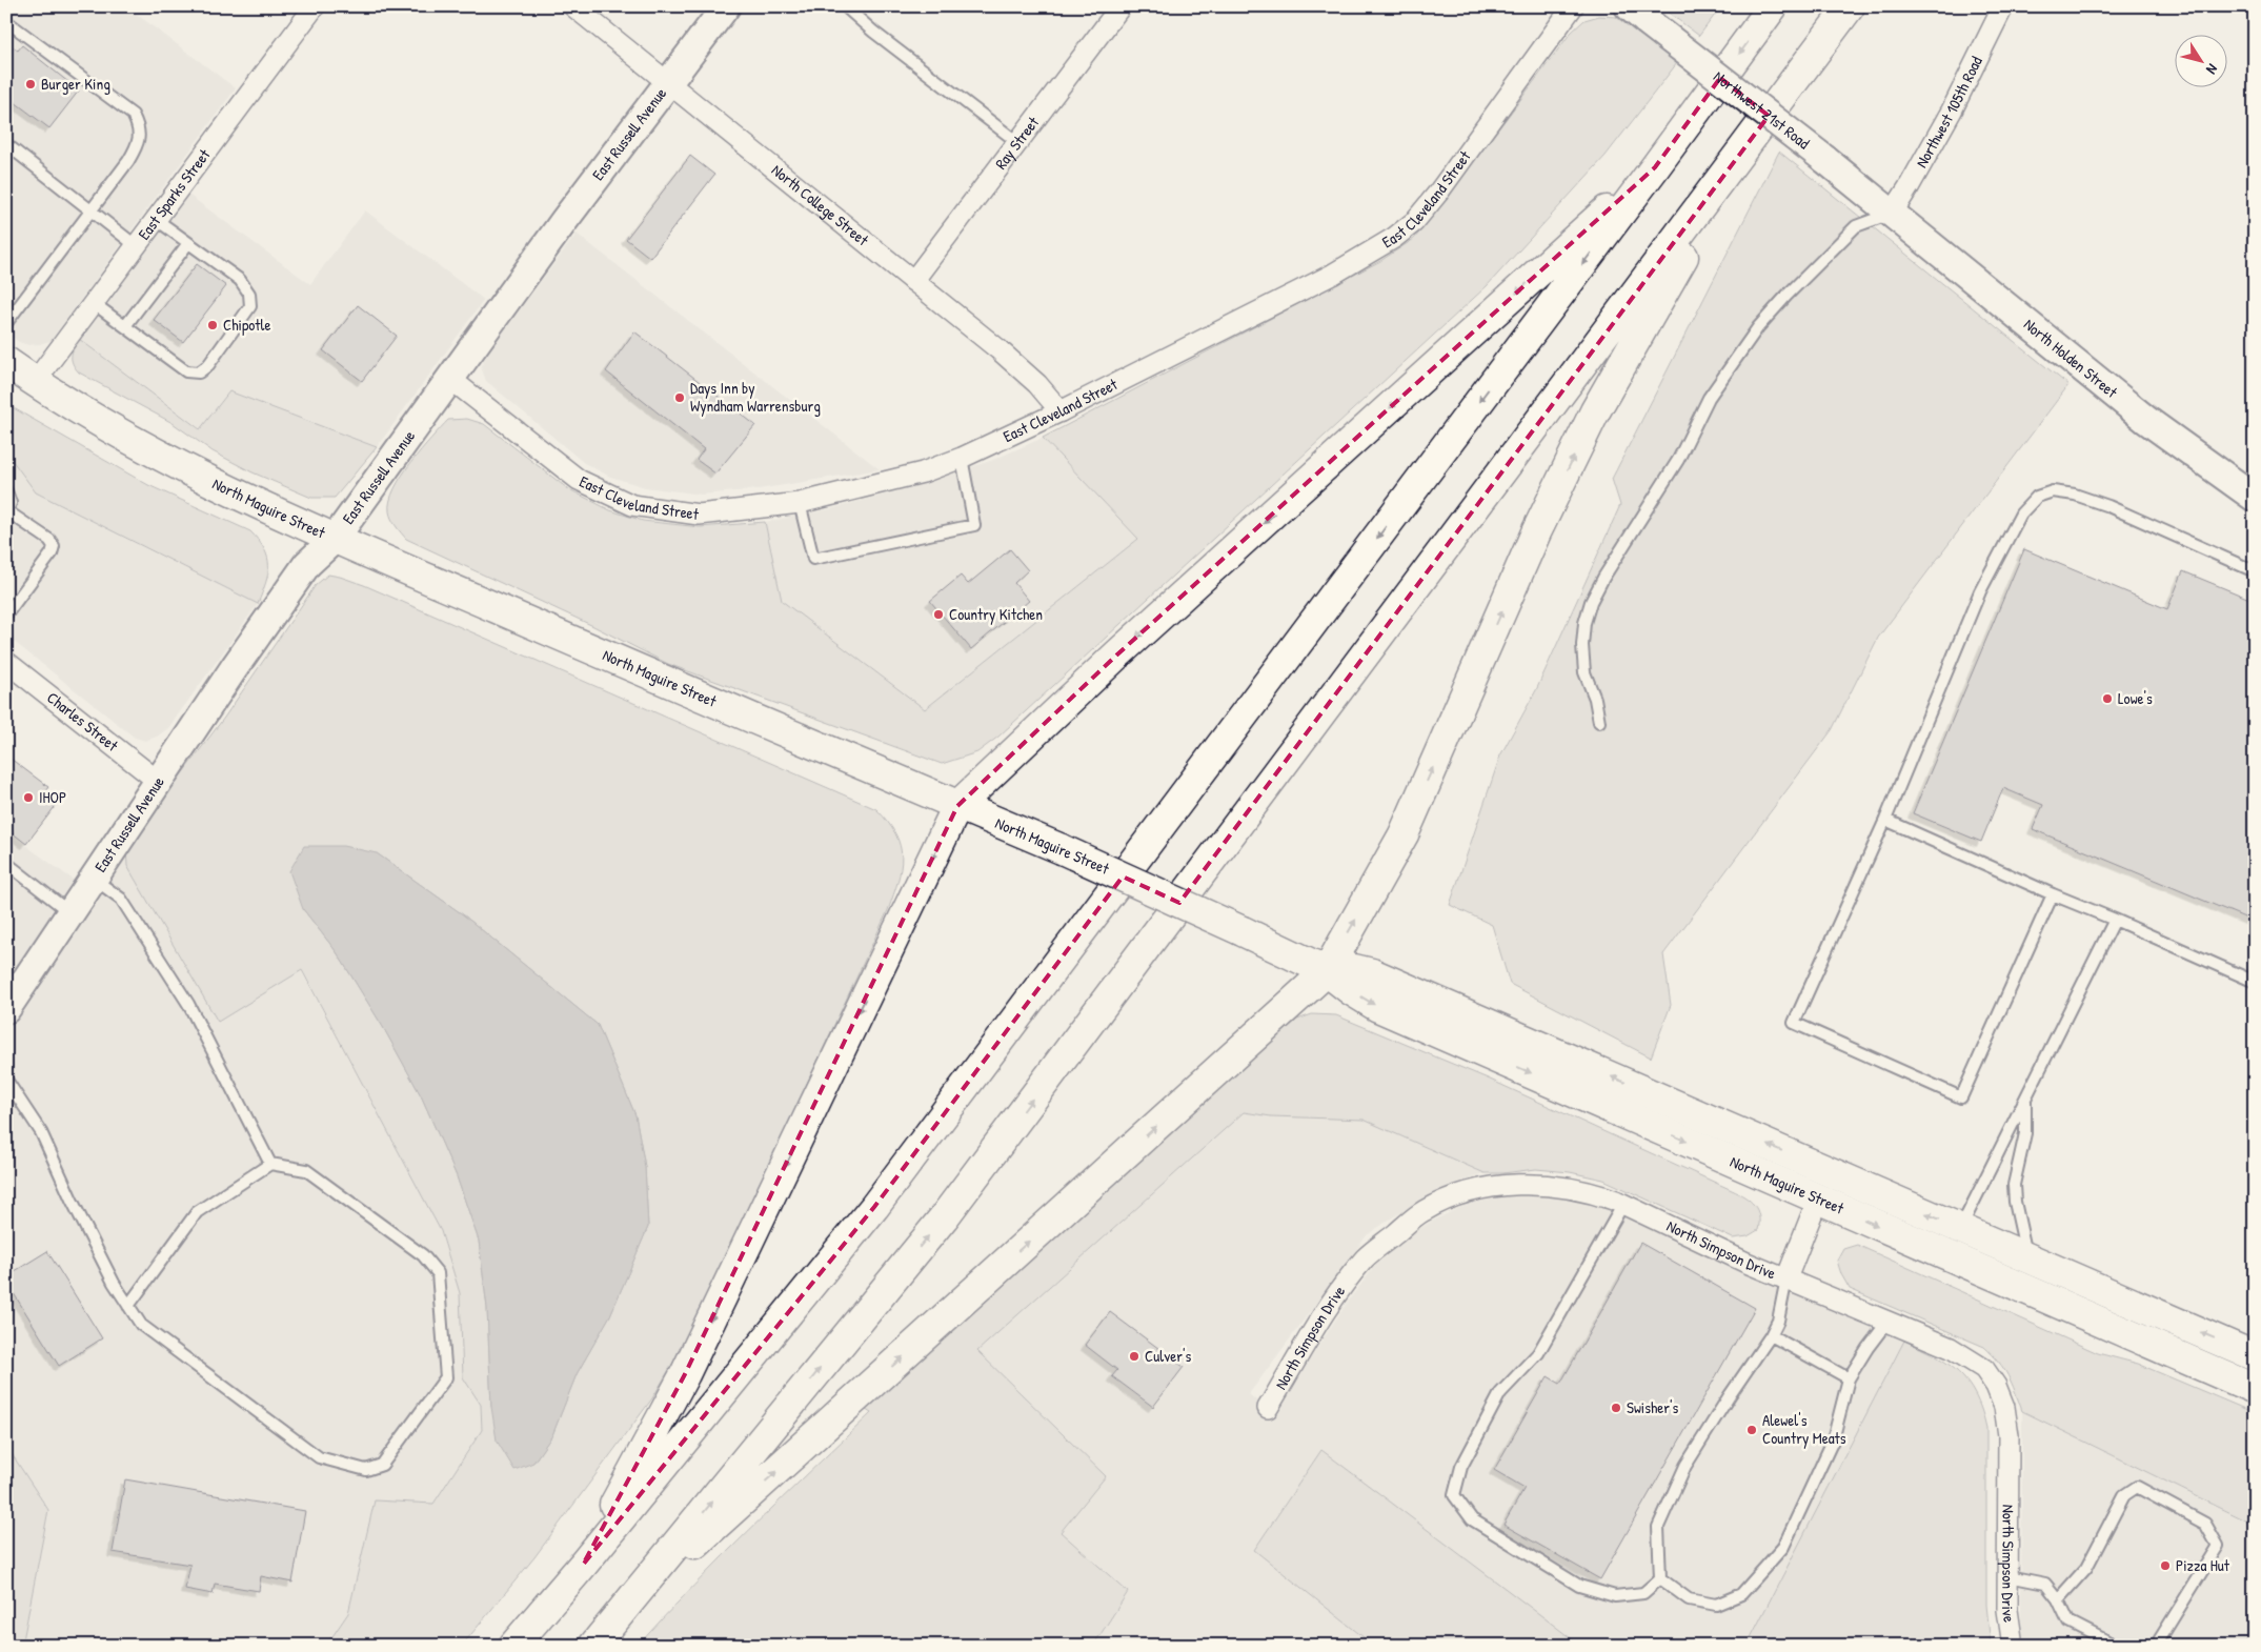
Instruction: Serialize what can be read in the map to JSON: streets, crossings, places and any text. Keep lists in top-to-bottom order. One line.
{"streets":{"main road":["North Maguire Street"],"street":["Northwest 21st Road","Northwest 105th Road","East Russell Avenue","Ray Street","East Sparks Street","East Cleveland Street","North College Street","North Holden Street","Charles Street","North Simpson Drive"]},"crossings":[["Northwest 21st Road","Northwest 105th Road"],["Northwest 21st Road","North Holden Street"],["Northwest 105th Road","North Holden Street"],["East Russell Avenue","East Cleveland Street"],["East Russell Avenue","North College Street"],["East Russell Avenue","North Maguire Street"],["East Russell Avenue","Charles Street"],["Ray Street","North College Street"],["East Sparks Street","North Maguire Street"],["East Cleveland Street","North College Street"]],"places":["Burger King","Chipotle","Days Inn by Wyndham Warrensburg","Country Kitchen","Lowe's","IHOP","Culver's","Swisher's","Alewel's Country Meats","Pizza Hut"],"north":"bottom right"}
